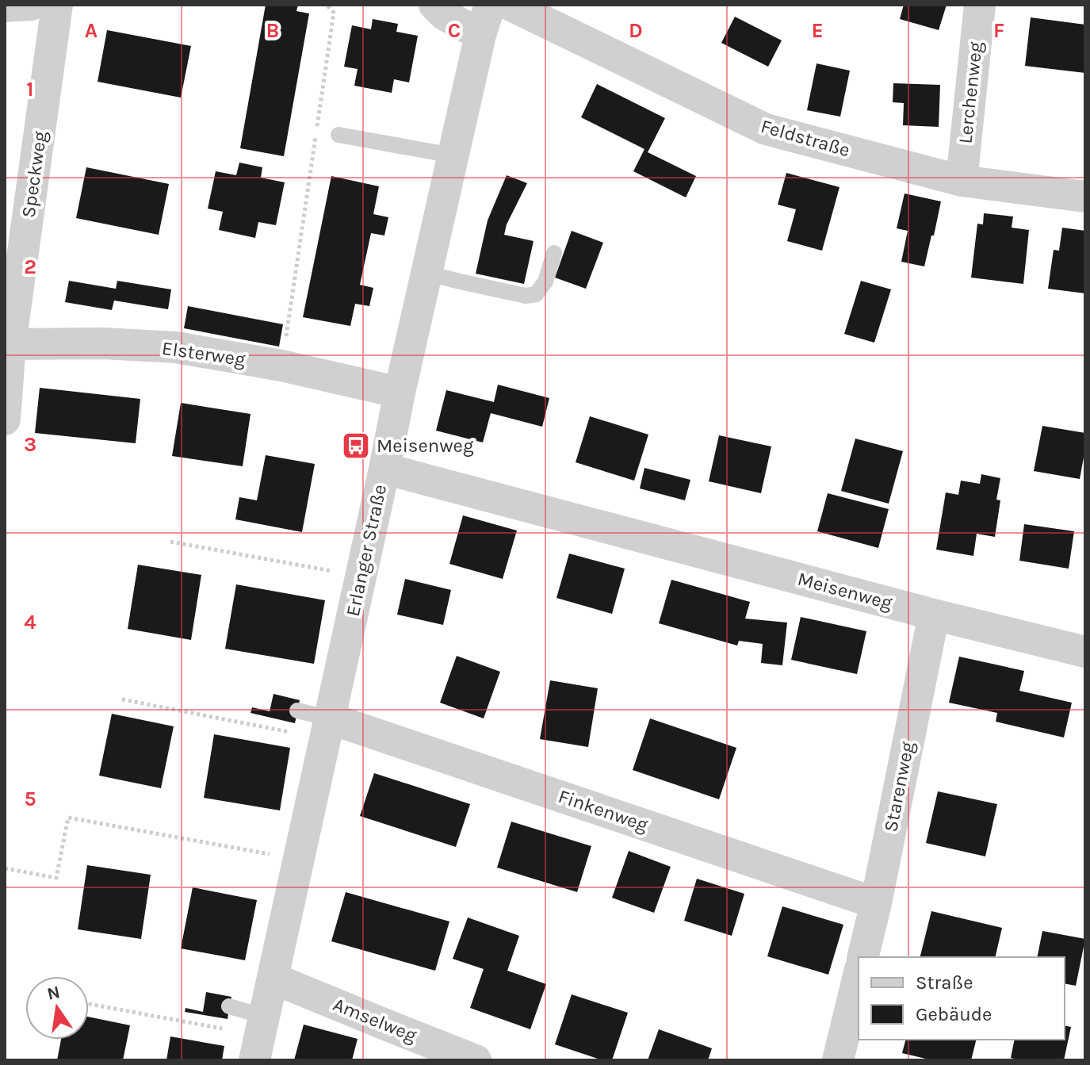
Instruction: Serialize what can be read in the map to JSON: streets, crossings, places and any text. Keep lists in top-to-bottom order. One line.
{"streets":{"street":["Lerchenweg","Feldstraße","Speckweg","Elsterweg","Erlanger Straße","Meisenweg","Starenweg","Finkenweg","Amselweg"]},"crossings":[["Lerchenweg","Feldstraße"],["Speckweg","Elsterweg"],["Elsterweg","Erlanger Straße"],["Erlanger Straße","Meisenweg"],["Erlanger Straße","Finkenweg"],["Erlanger Straße","Amselweg"],["Meisenweg","Starenweg"],["Starenweg","Finkenweg"]],"places":{"bus stop":["Meisenweg"]},"legend":["Straße","Gebäude"],"north":"top","grid":{"columns":["A","B","C","D","E","F"],"rows":["1","2","3","4","5"]}}
